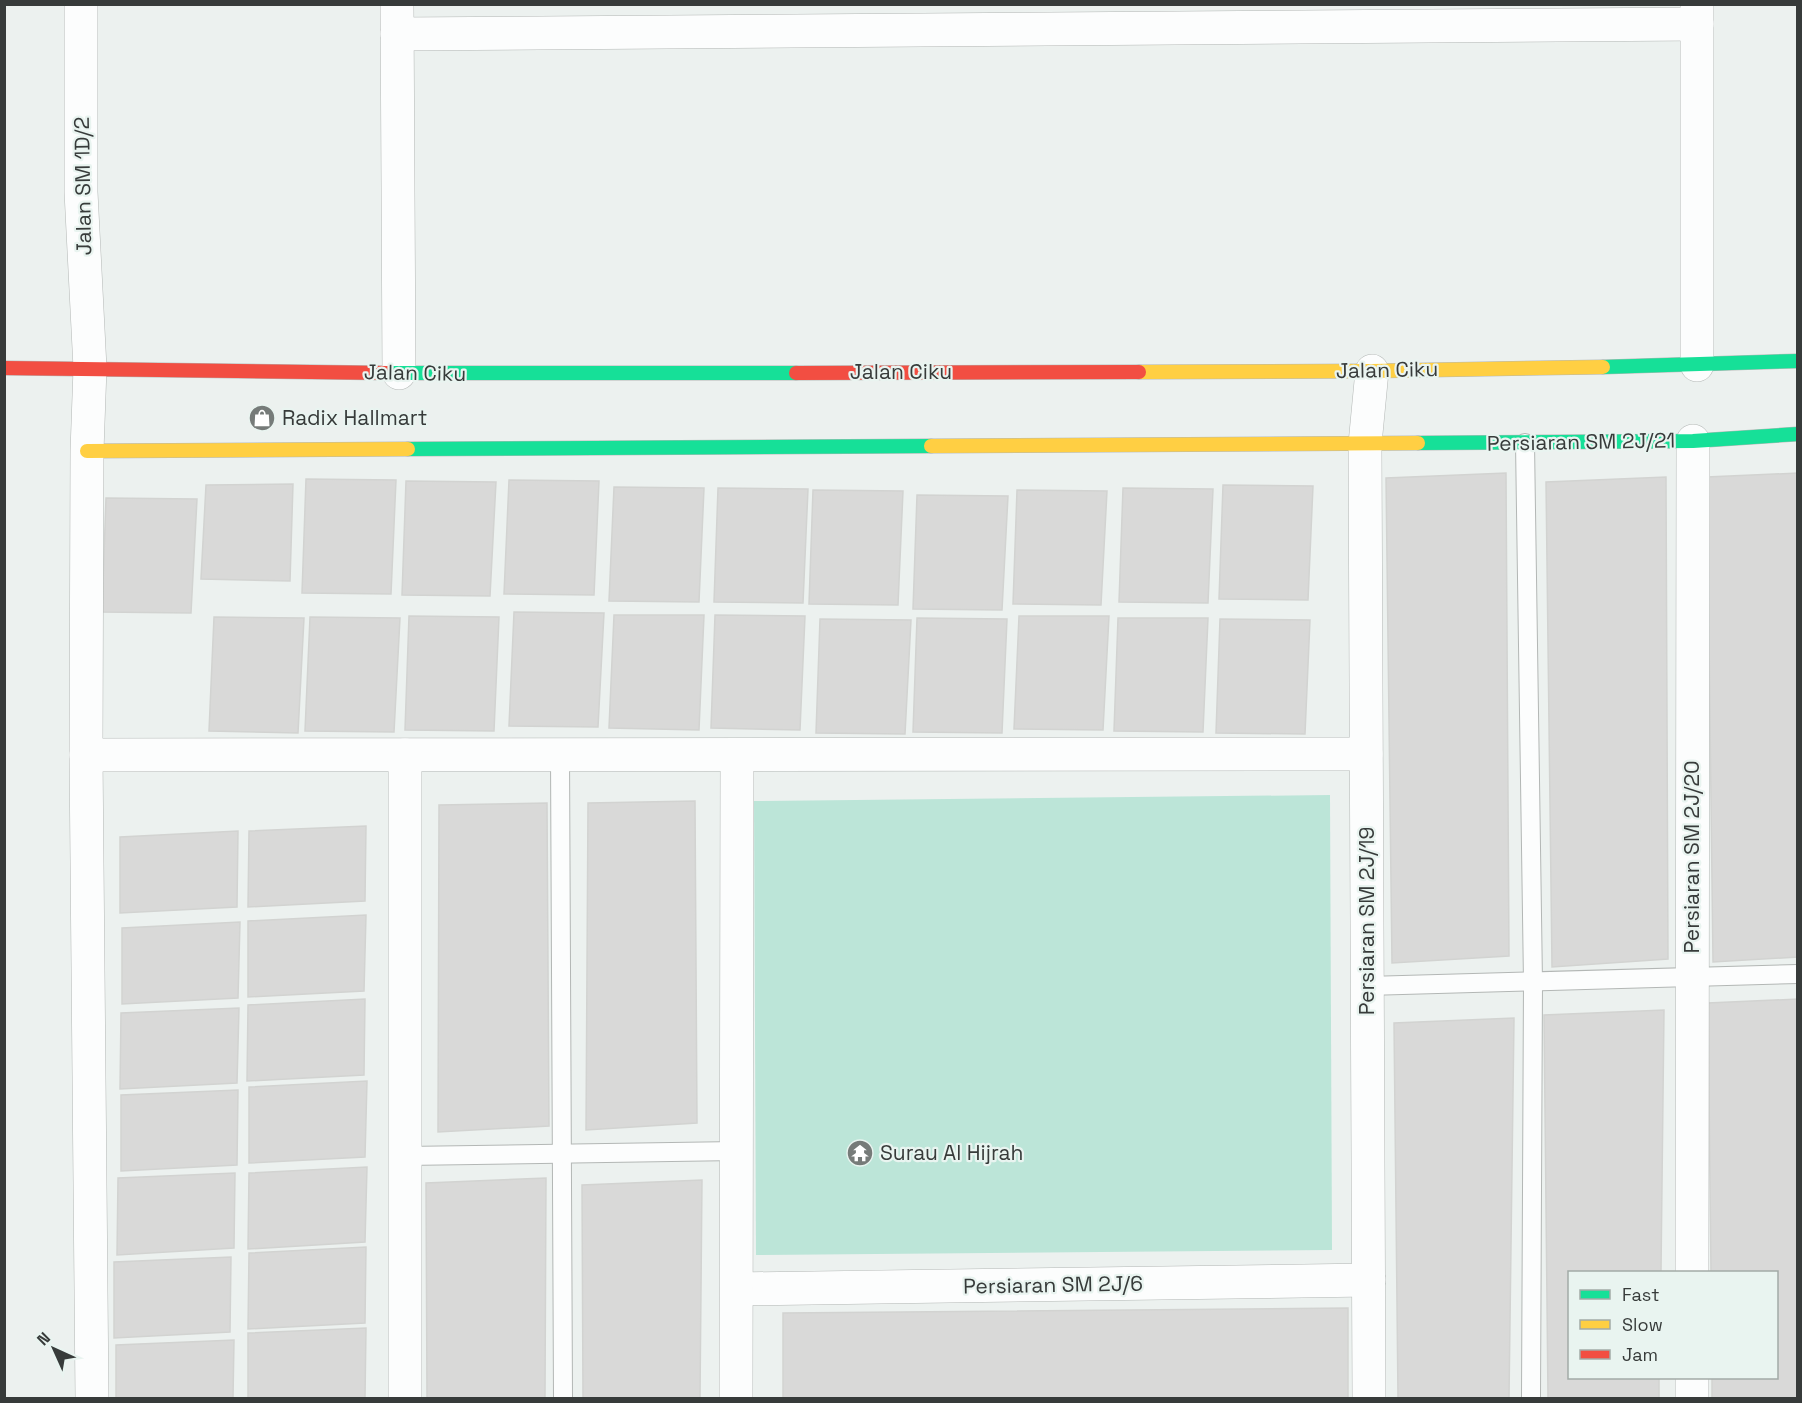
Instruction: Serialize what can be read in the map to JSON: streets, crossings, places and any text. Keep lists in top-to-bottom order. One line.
{"streets":{"street":["Jalan SM 1D/2","Jalan Ciku","Persiaran SM 2J/21","Persiaran SM 2J/20","Persiaran SM 2J/19","Persiaran SM 2J/6"]},"crossings":[["Jalan SM 1D/2","Jalan Ciku"],["Jalan SM 1D/2","Persiaran SM 2J/21"],["Jalan Ciku","Persiaran SM 2J/19"],["Persiaran SM 2J/21","Persiaran SM 2J/20"],["Persiaran SM 2J/21","Persiaran SM 2J/19"],["Persiaran SM 2J/19","Persiaran SM 2J/6"]],"places":{"shop":["Radix Hallmart"],"temple":["Surau Al Hijrah"]},"legend":["Fast","Slow","Jam"],"north":"top left"}
